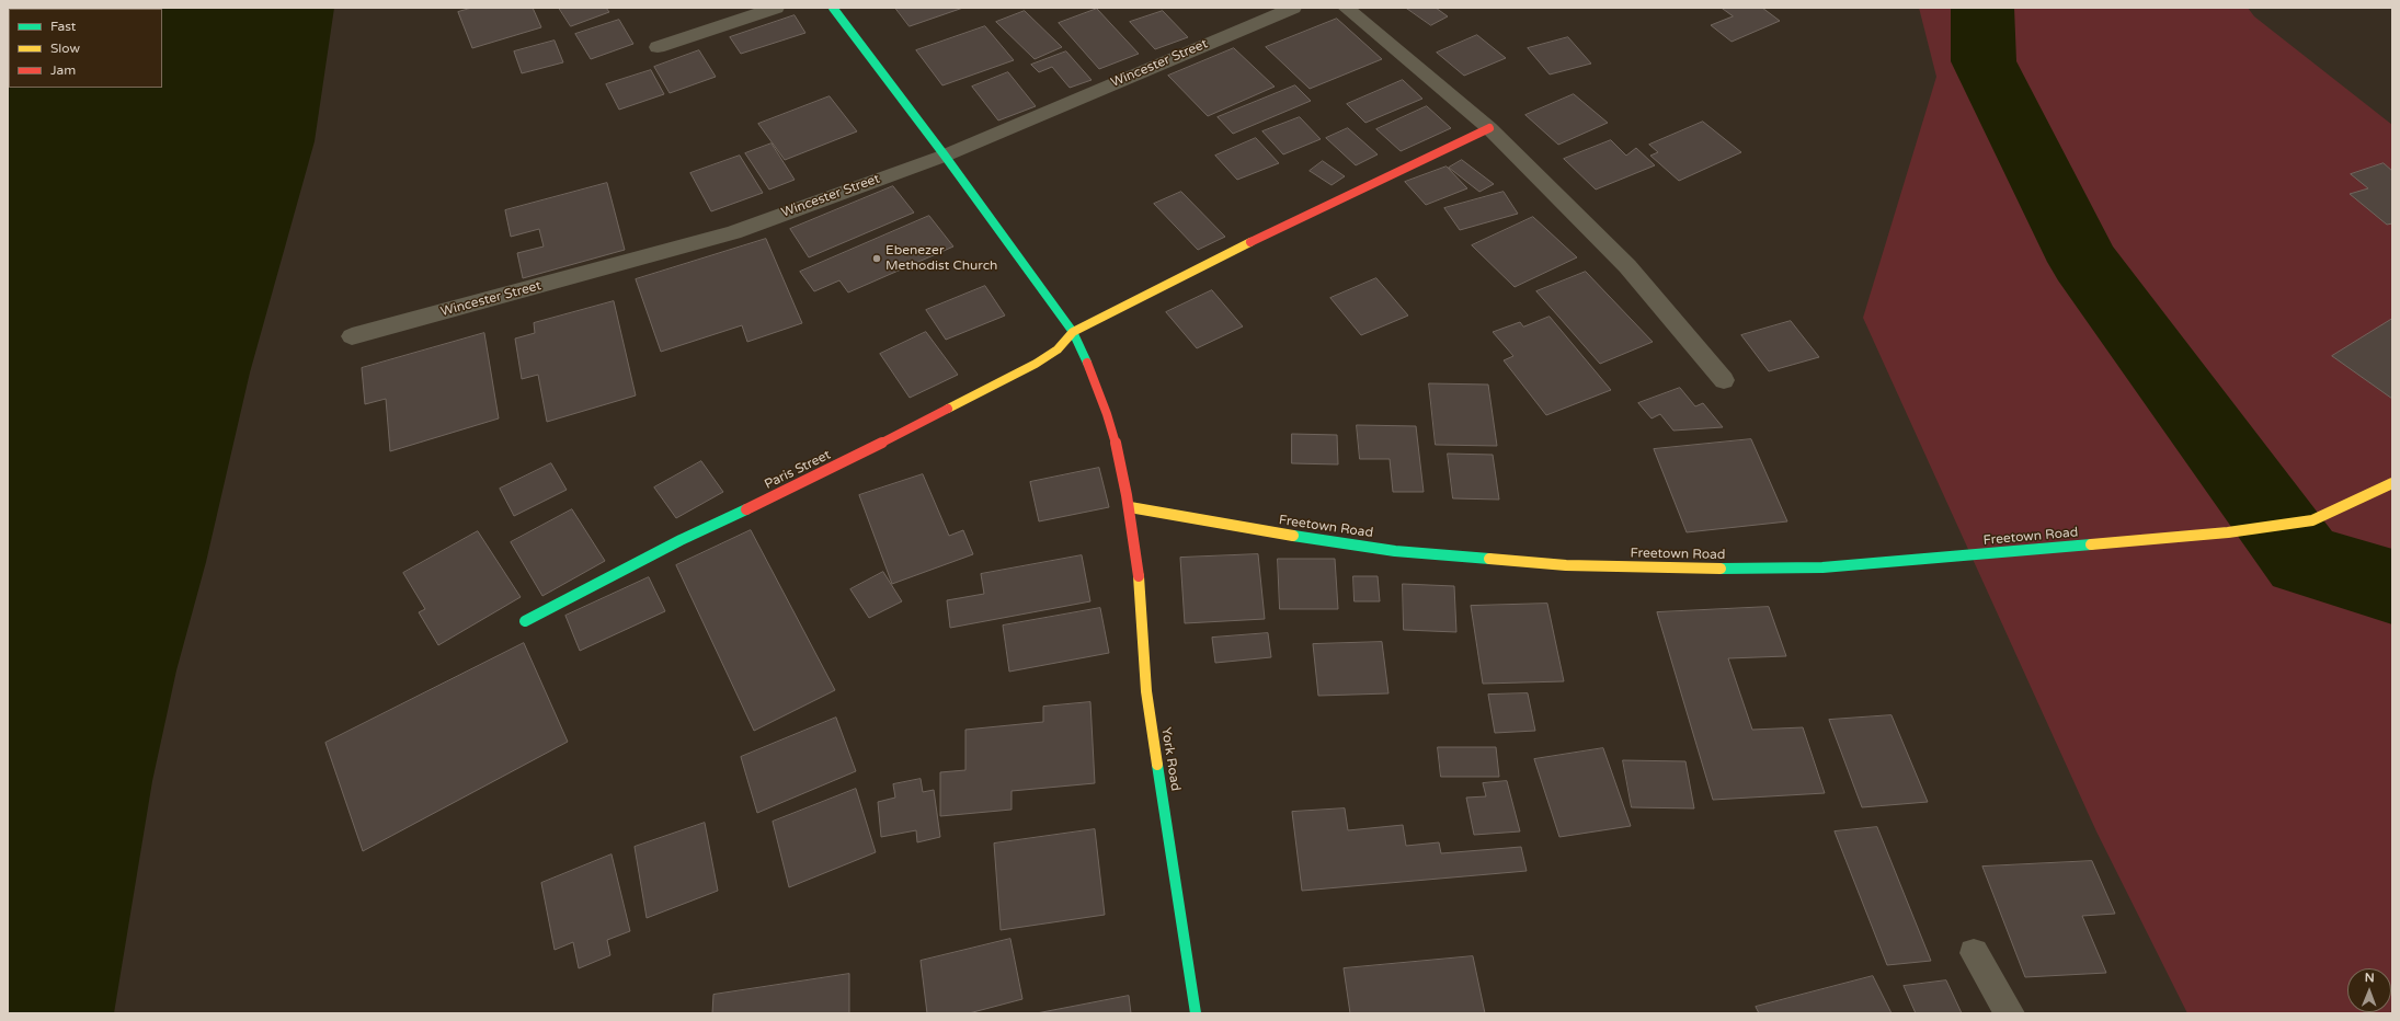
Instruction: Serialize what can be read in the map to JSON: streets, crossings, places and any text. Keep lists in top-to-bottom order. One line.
{"streets":{"street":["Wincester Street","Paris Street","Freetown Road","York Road"]},"crossings":[["Wincester Street","York Road"],["Paris Street","York Road"],["Freetown Road","York Road"]],"places":["Ebenezer Methodist Church"],"legend":["Fast","Slow","Jam"],"north":"top"}
